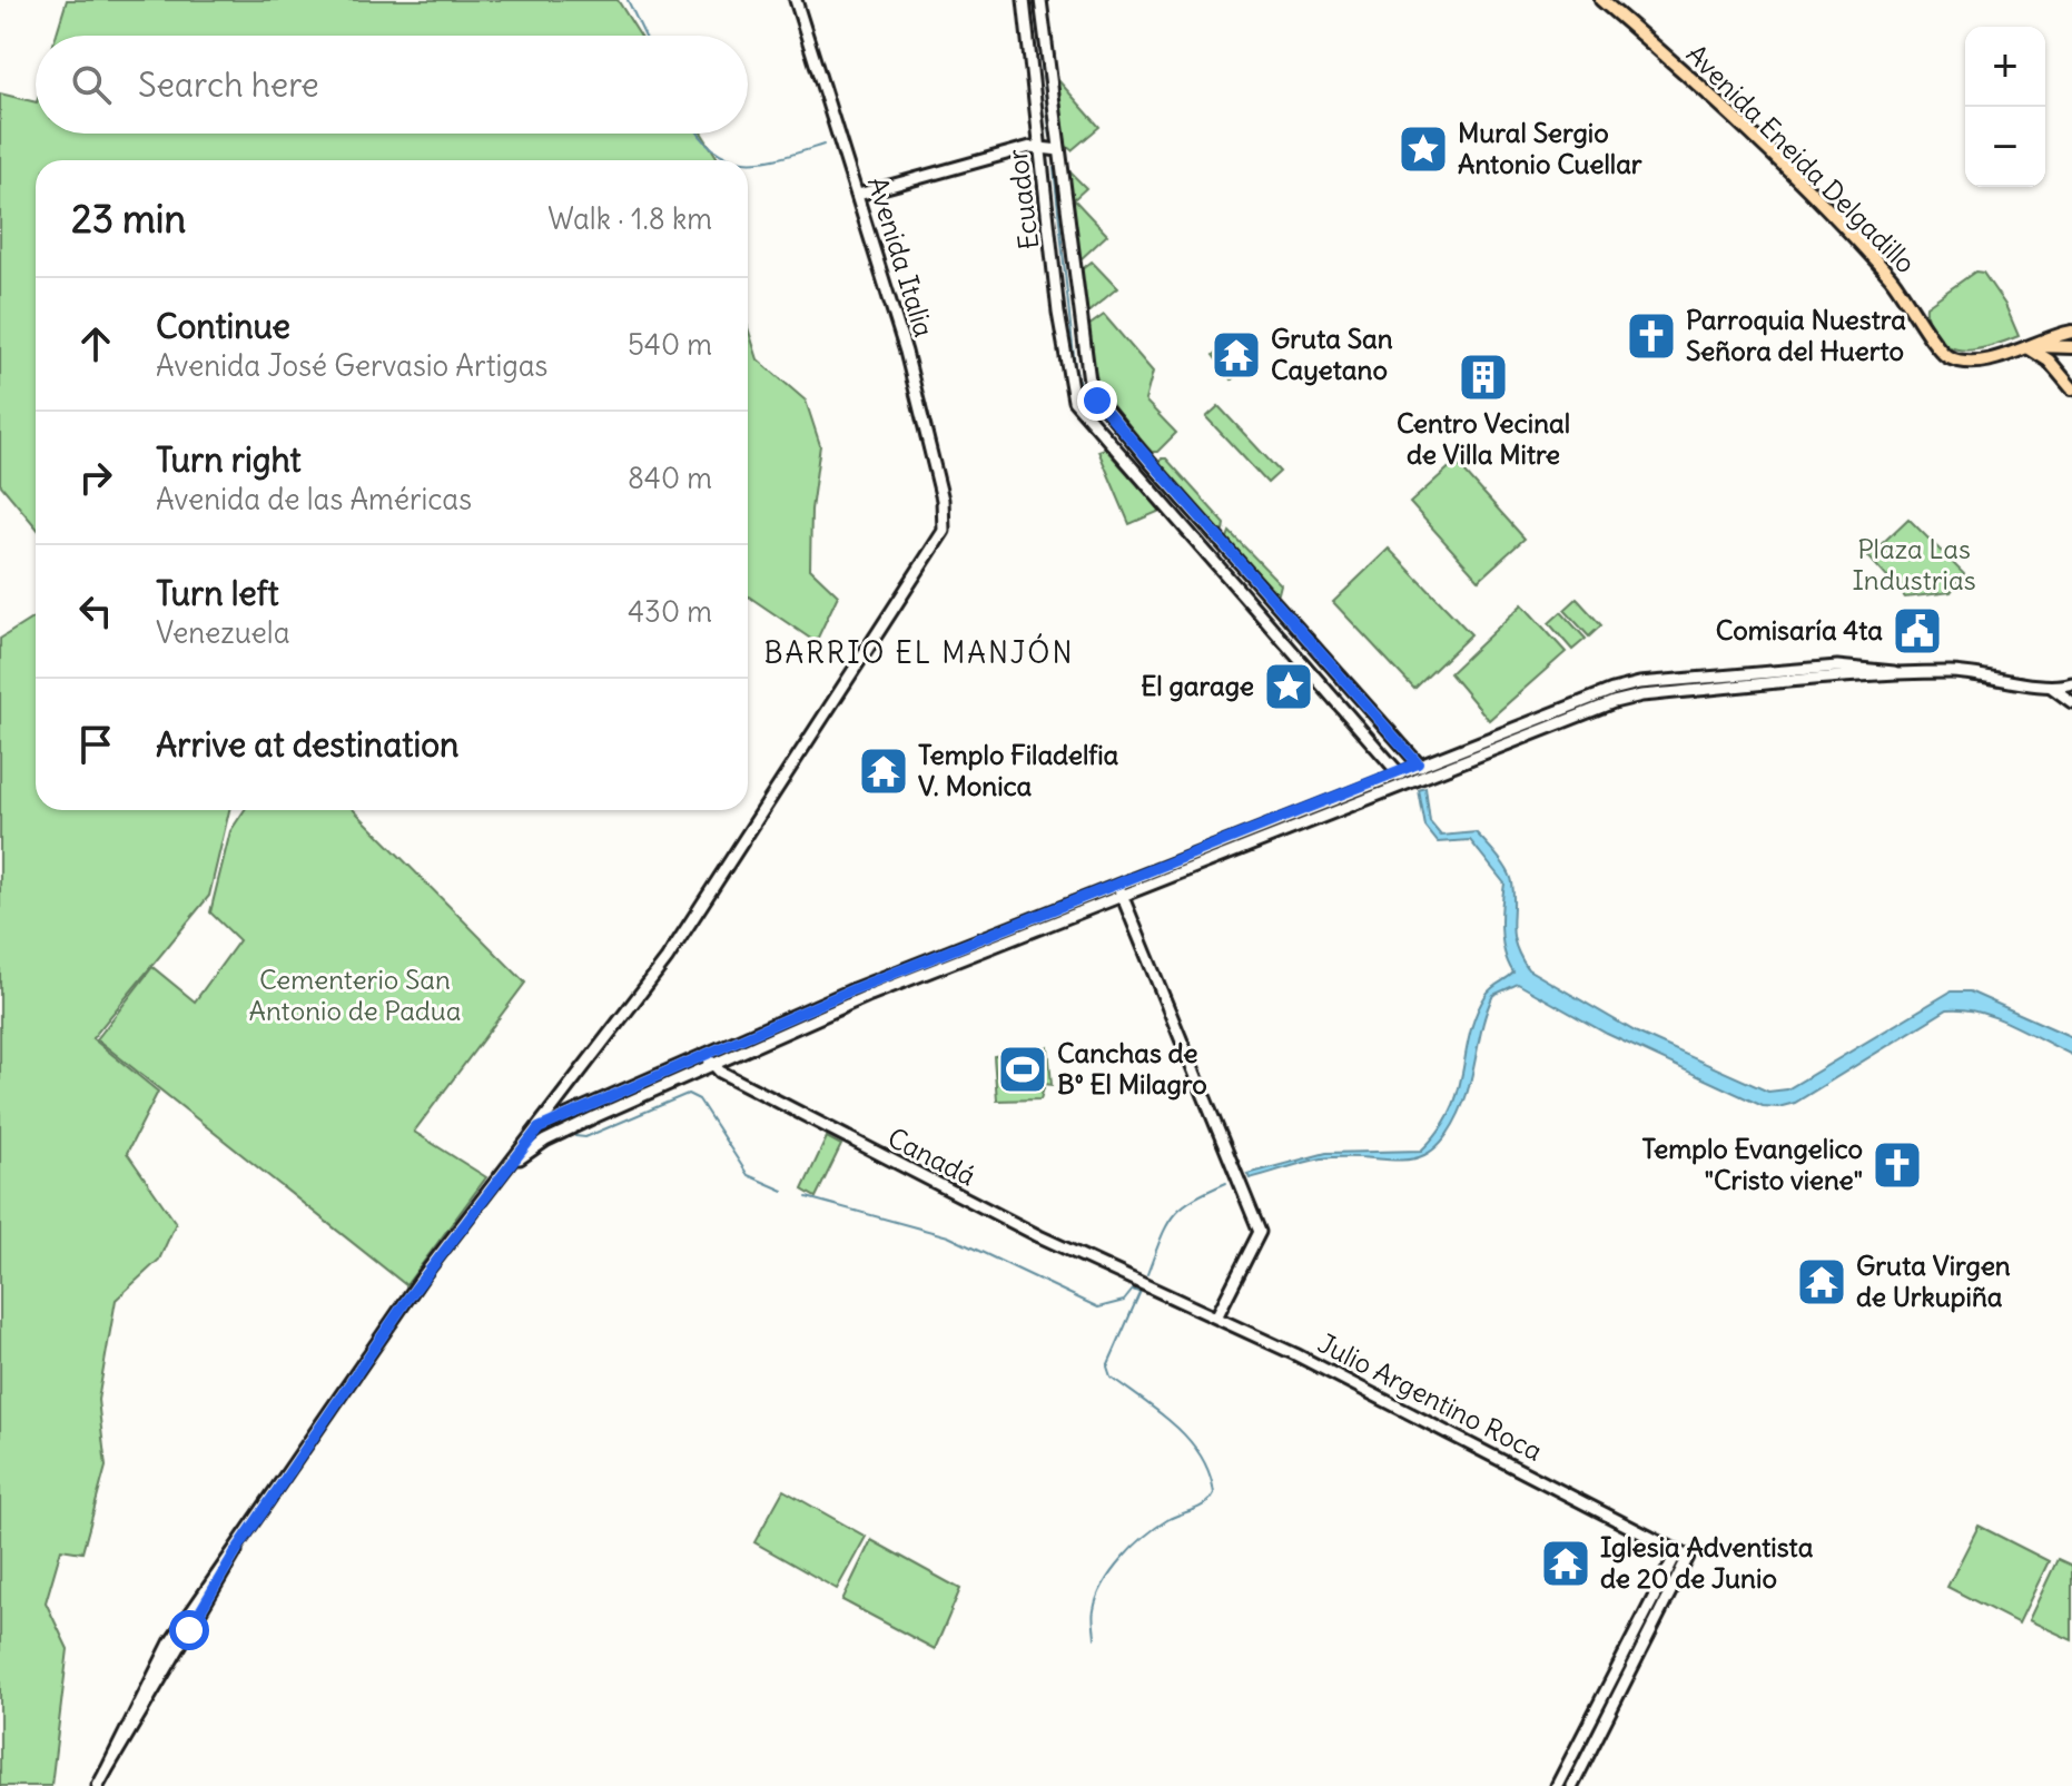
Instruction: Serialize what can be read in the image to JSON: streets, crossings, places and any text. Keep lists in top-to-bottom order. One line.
{"streets":{"main road":["Avenida Eneida Delgadillo","Ecuador","Avenida Italia","Canadá","Julio Argentino Roca"]},"crossings":[["Canadá","Julio Argentino Roca"]],"districts":["BARRIO EL MANJÓN"],"parks":["Plaza Las Industrias","Cementerio San Antonio de Padua"],"places":{"place":["Mural Sergio Antonio Cuellar","El garage"],"church":["Parroquia Nuestra Señora del Huerto","Templo Evangelico \"Cristo viene\""],"temple":["Gruta San Cayetano","Templo Filadelfia V. Monica","Gruta Virgen de Urkupiña","Iglesia Adventista de 20 de Junio"],"building":["Centro Vecinal de Villa Mitre"],"public building":["Comisaría 4ta"],"sports":["Canchas de B° El Milagro"]},"page":{"map_buttons":["+","−"],"search":"Search here","heading":["23 min","Walk · 1.8 km"],"list":[["Continue","Avenida José Gervasio Artigas","540 m"],["Turn right","Avenida de las Américas","840 m"],["Turn left","Venezuela","430 m"],"Arrive at destination"]}}
